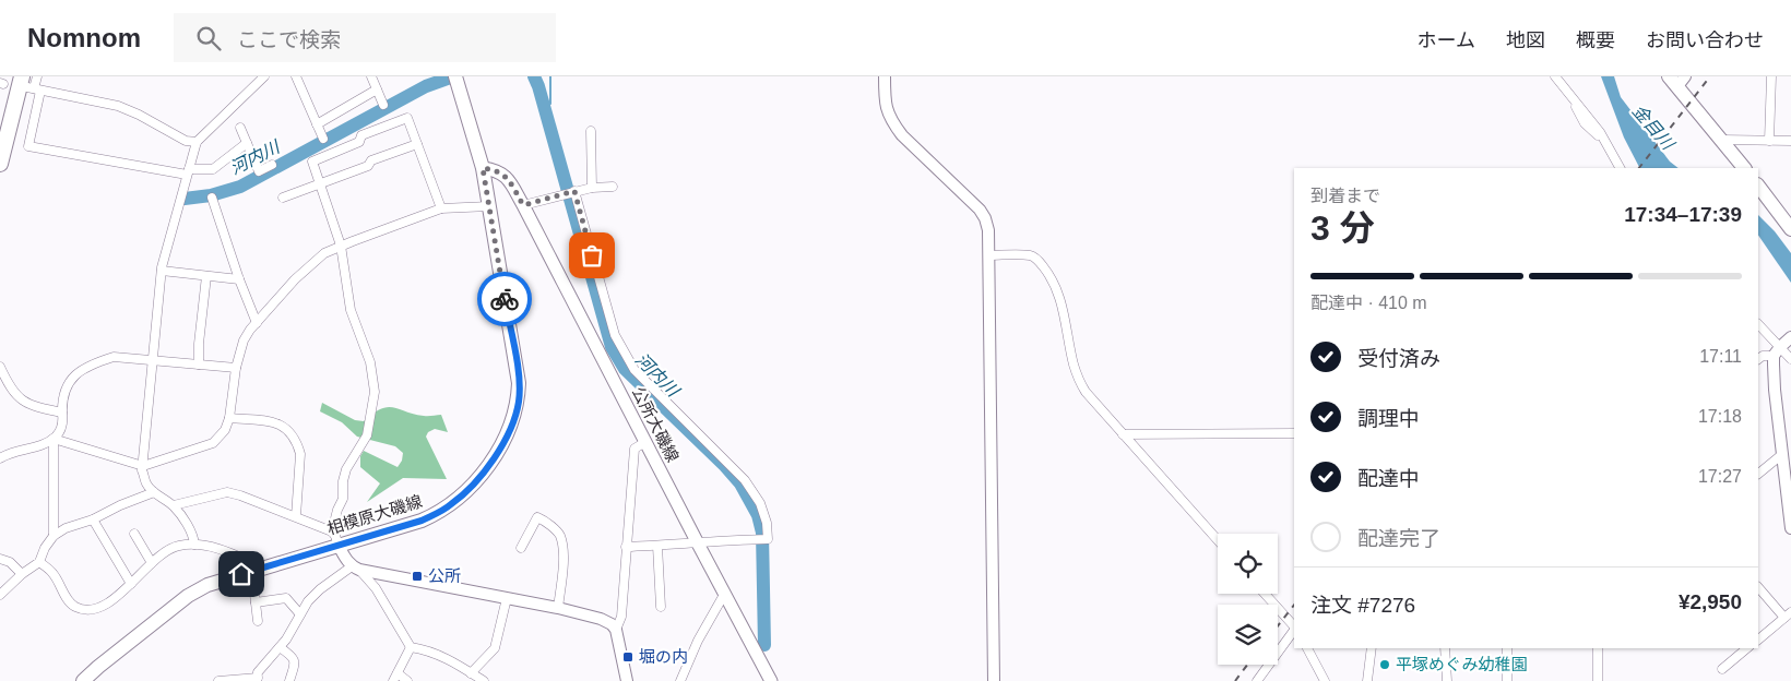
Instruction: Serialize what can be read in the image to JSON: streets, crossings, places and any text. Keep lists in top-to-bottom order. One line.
{"streets":{"main road":["公所大磯線","相模原大磯線"]},"crossings":[["公所大磯線","相模原大磯線"]],"water":["金目川","河内川"],"places":{"transit":["公所","堀の内"],"other":["平塚めぐみ幼稚園"]},"page":{"header":"Nomnom","search":"ここで検索","nav":["ホーム","地図","概要","お問い合わせ"],"heading":["3 分","到着まで","17:34–17:39"],"panel":["注文 #7276","¥2,950"],"bar":"配達中 · 410 m","list":[["受付済み","17:11"],["調理中","17:18"],["配達中","17:27"],"配達完了"]}}
